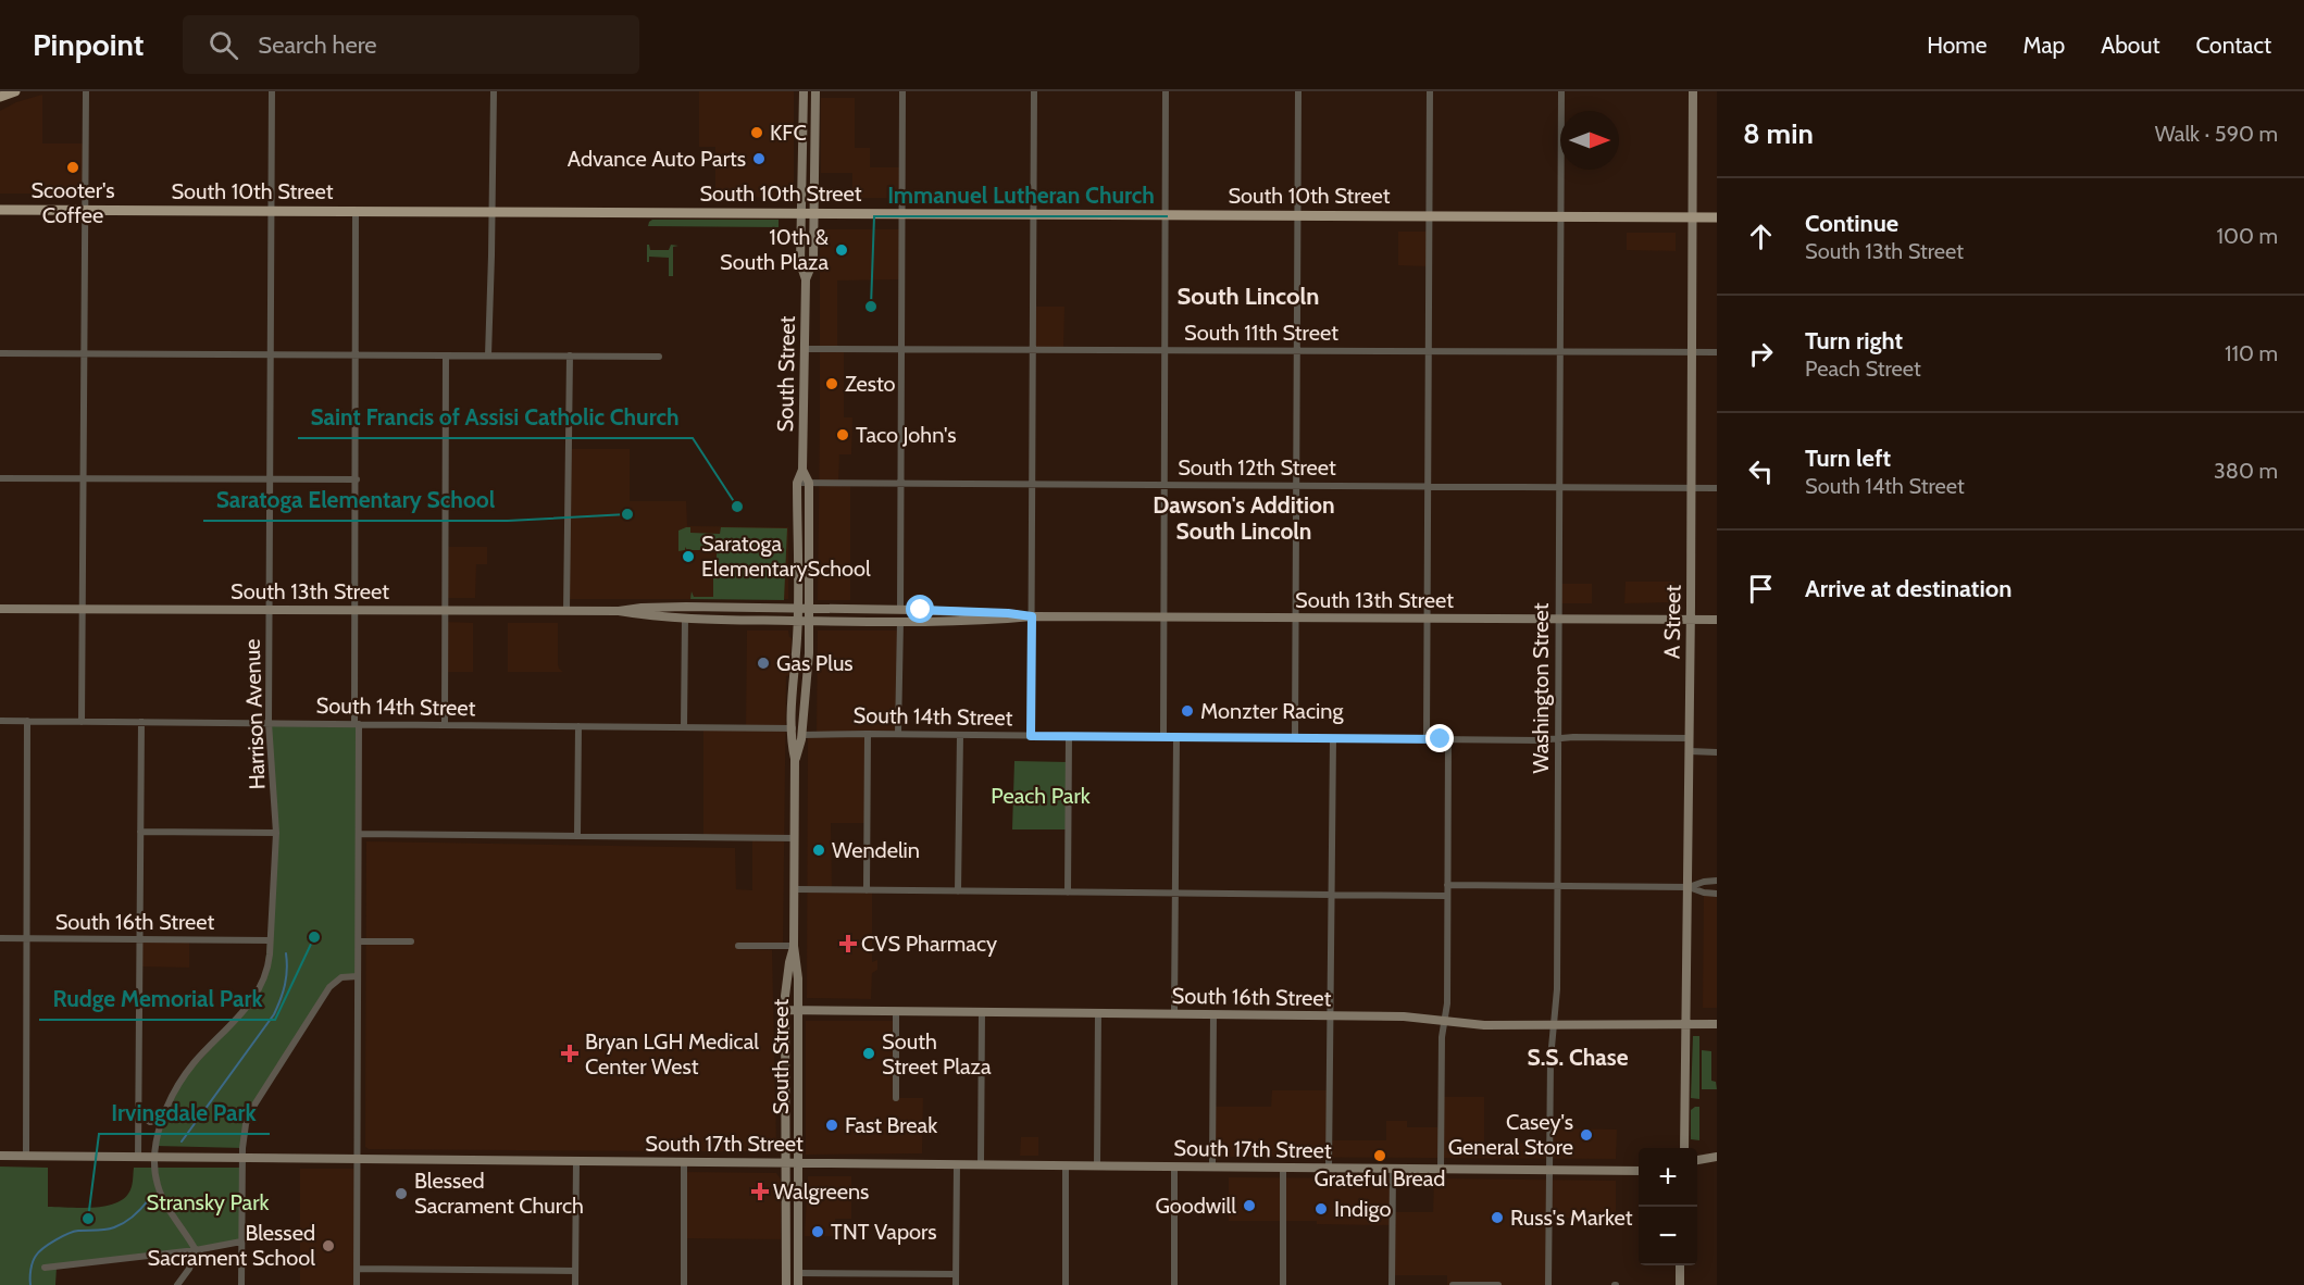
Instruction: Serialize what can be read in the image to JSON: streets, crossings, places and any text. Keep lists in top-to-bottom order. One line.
{"streets":{"main road":["South 10th Street","South Street","South 13th Street","A Street","South 16th Street","South 17th Street"],"street":["South 11th Street","South 12th Street","Washington Street","South 14th Street","Harrison Avenue"]},"crossings":[["South 10th Street","South Street"],["South 10th Street","A Street"],["South 10th Street","Washington Street"],["South 10th Street","Harrison Avenue"],["South 11th Street","South Street"],["South 11th Street","A Street"],["South 11th Street","Washington Street"],["South Street","South 12th Street"],["South Street","South 13th Street"],["South Street","South 14th Street"],["South Street","South 16th Street"],["South Street","South 17th Street"],["South 12th Street","A Street"],["South 12th Street","Washington Street"],["South 13th Street","A Street"],["South 13th Street","Washington Street"],["South 13th Street","Harrison Avenue"],["A Street","South 14th Street"],["A Street","South 16th Street"],["Washington Street","South 14th Street"],["Washington Street","South 16th Street"],["Washington Street","South 17th Street"],["South 14th Street","Harrison Avenue"],["Harrison Avenue","South 16th Street"],["Harrison Avenue","South 17th Street"]],"districts":["South Lincoln","Dawson's Addition South Lincoln","S.S. Chase"],"parks":["Peach Park","Stransky Park"],"places":{"other":["KFC","Advance Auto Parts","Scooter's Coffee","10th & South Plaza","Immanuel Lutheran Church","Zesto","Taco John's","Saint Francis of Assisi Catholic Church","Saratoga Elementary School","Saratoga ElementarySchool","Gas Plus","Monzter Racing","Wendelin","Rudge Memorial Park","South Street Plaza","Fast Break","Casey's General Store","Grateful Bread","Blessed Sacrament Church","Goodwill","Indigo","Russ's Market","Irvingdale Park","TNT Vapors","Blessed Sacrament School"],"health":["CVS Pharmacy","Bryan LGH Medical Center West","Walgreens"]},"north":"right","page":{"header":"Pinpoint","search":"Search here","nav":["Home","Map","About","Contact"],"heading":["8 min","Walk · 590 m"],"list":[["Continue","South 13th Street","100 m"],["Turn right","Peach Street","110 m"],["Turn left","South 14th Street","380 m"],"Arrive at destination"],"map_buttons":["+","−"]}}
